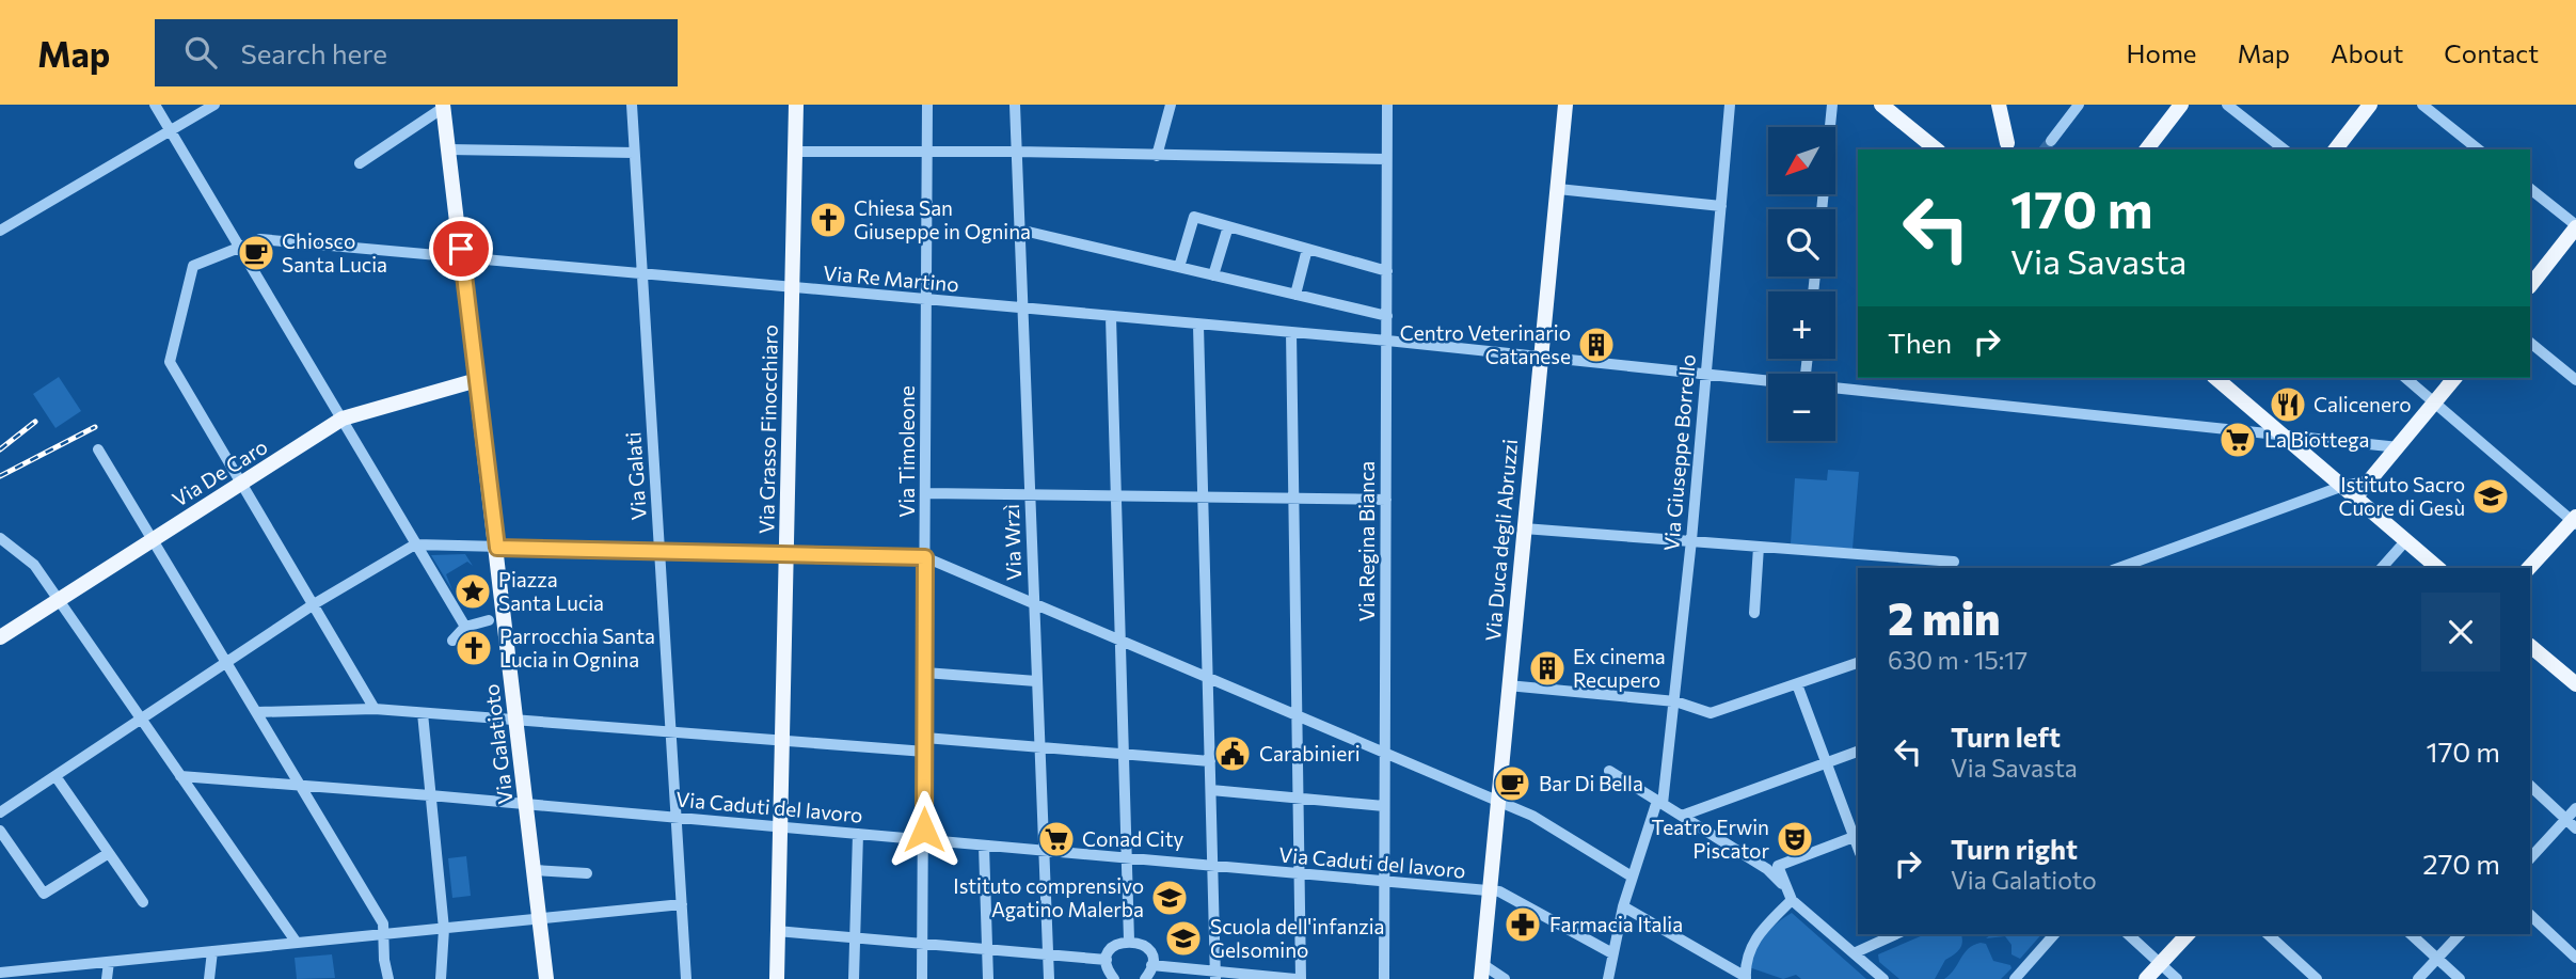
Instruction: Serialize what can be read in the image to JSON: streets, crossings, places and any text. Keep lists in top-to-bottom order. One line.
{"streets":{"main road":["Via Grasso Finocchiaro","Via De Caro","Via Duca degli Abruzzi","Via Galatioto"],"street":["Via Re Martino","Via Timoleone","Via Giuseppe Borrello","Via Galati","Via Regina Bianca","Via Wrzì","Via Caduti del lavoro"]},"crossings":[["Via Re Martino","Via Grasso Finocchiaro"],["Via Re Martino","Via Timoleone"],["Via Re Martino","Via Giuseppe Borrello"],["Via Re Martino","Via De Caro"],["Via Re Martino","Via Galati"],["Via Re Martino","Via Duca degli Abruzzi"],["Via Re Martino","Via Regina Bianca"],["Via Re Martino","Via Wrzì"],["Via Re Martino","Via Galatioto"],["Via Grasso Finocchiaro","Via Caduti del lavoro"],["Via Timoleone","Via Caduti del lavoro"],["Via Giuseppe Borrello","Via Caduti del lavoro"],["Via De Caro","Via Galatioto"],["Via Galati","Via Caduti del lavoro"],["Via Duca degli Abruzzi","Via Caduti del lavoro"],["Via Regina Bianca","Via Caduti del lavoro"],["Via Wrzì","Via Caduti del lavoro"],["Via Galatioto","Via Caduti del lavoro"]],"places":{"church":["Chiesa San Giuseppe in Ognina","Parrocchia Santa Lucia in Ognina"],"cafe":["Chiosco Santa Lucia","Bar Di Bella"],"building":["Centro Veterinario Catanese","Ex cinema Recupero"],"restaurant":["Calicenero"],"supermarket":["La Biottega","Conad City"],"school or university":["Istituto Sacro Cuore di Gesù","Istituto comprensivo Agatino Malerba","Scuola dell'infanzia Gelsomino"],"place":["Piazza Santa Lucia"],"public building":["Carabinieri"],"theatre":["Teatro Erwin Piscator"],"pharmacy":["Farmacia Italia"]},"north":"bottom left","page":{"header":"Map","search":"Search here","nav":["Home","Map","About","Contact"],"map_buttons":["+","−"],"turn":["170 m","Via Savasta"],"then":"Then","heading":["2 min","630 m · 15:17"],"list":[{"name":"Turn left","note":"Via Savasta","value":"170 m"},{"name":"Turn right","note":"Via Galatioto","value":"270 m"}]}}
